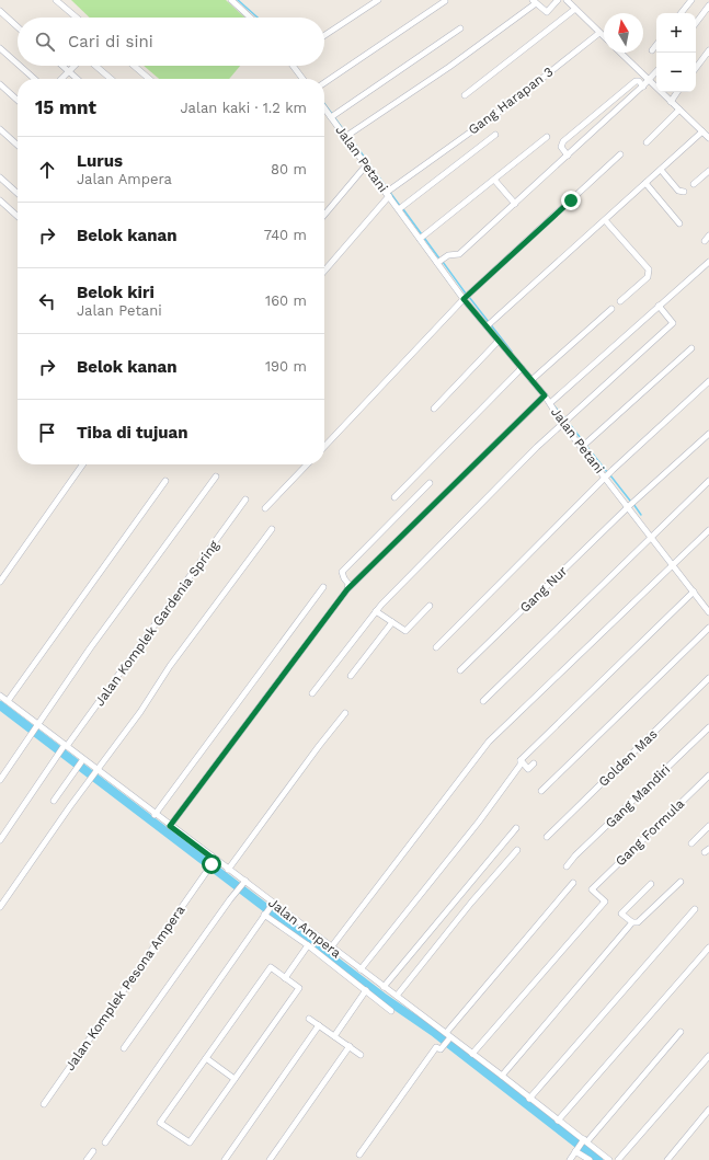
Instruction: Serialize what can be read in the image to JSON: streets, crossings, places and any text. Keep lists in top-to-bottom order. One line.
{"streets":{"street":["Gang Harapan 3","Jalan Petani","Gang Nur","Jalan Komplek Gardenia Spring","Golden Mas","Gang Mandiri","Gang Formula","Jalan Ampera","Jalan Komplek Pesona Ampera"]},"crossings":[["Gang Harapan 3","Jalan Petani"],["Jalan Petani","Gang Nur"],["Jalan Komplek Gardenia Spring","Jalan Ampera"],["Gang Formula","Jalan Ampera"],["Jalan Ampera","Jalan Komplek Pesona Ampera"]],"north":"top","page":{"map_buttons":["+","−"],"search":"Cari di sini","heading":["15 mnt","Jalan kaki · 1.2 km"],"list":[["Lurus","Jalan Ampera","80 m"],["Belok kanan","740 m"],["Belok kiri","Jalan Petani","160 m"],["Belok kanan","190 m"],"Tiba di tujuan"]}}
